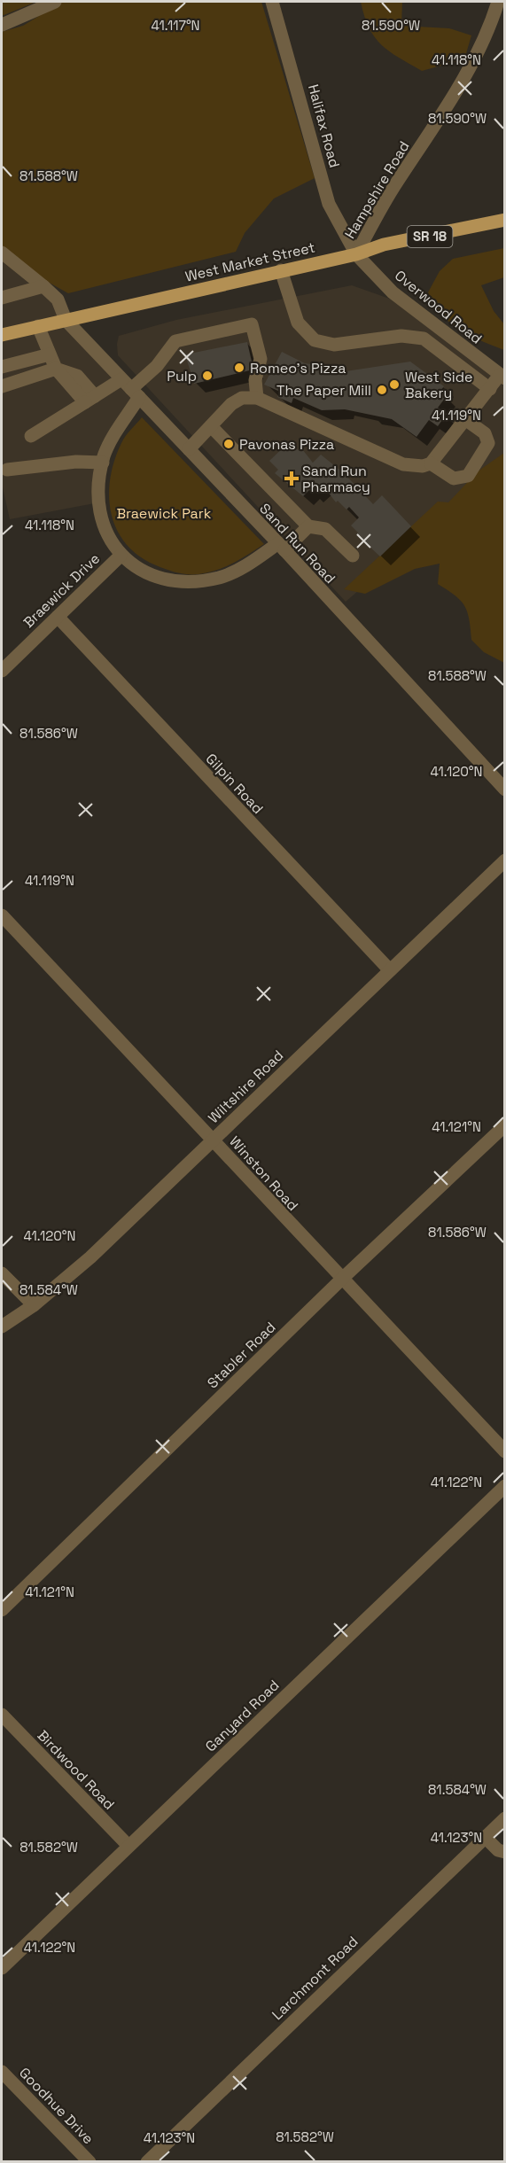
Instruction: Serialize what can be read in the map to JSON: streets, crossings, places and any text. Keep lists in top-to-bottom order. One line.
{"streets":{"main road":["SR 18","West Market Street"],"street":["Halifax Road","Hampshire Road","Overwood Road","Sand Run Road","Braewick Drive","Gilpin Road","Wiltshire Road","Winston Road","Stabler Road","Ganyard Road","Birdwood Road","Larchmont Road","Goodhue Drive"]},"crossings":[["Halifax Road","Hampshire Road"],["Halifax Road","West Market Street"],["Halifax Road","Overwood Road"],["Hampshire Road","West Market Street"],["Hampshire Road","Overwood Road"],["West Market Street","Overwood Road"],["West Market Street","Sand Run Road"],["Braewick Drive","Gilpin Road"],["Gilpin Road","Wiltshire Road"],["Wiltshire Road","Winston Road"],["Winston Road","Stabler Road"],["Ganyard Road","Birdwood Road"]],"parks":["Braewick Park"],"places":{"other":["Romeo's Pizza","Pulp","West Side Bakery","The Paper Mill","Pavonas Pizza"],"health":["Sand Run Pharmacy"]},"coordinates":["41.117°N","81.590°W","41.118°N","81.588°W","41.119°N","81.586°W","41.120°N","41.121°N","81.584°W","41.122°N","41.123°N","81.582°W"]}
